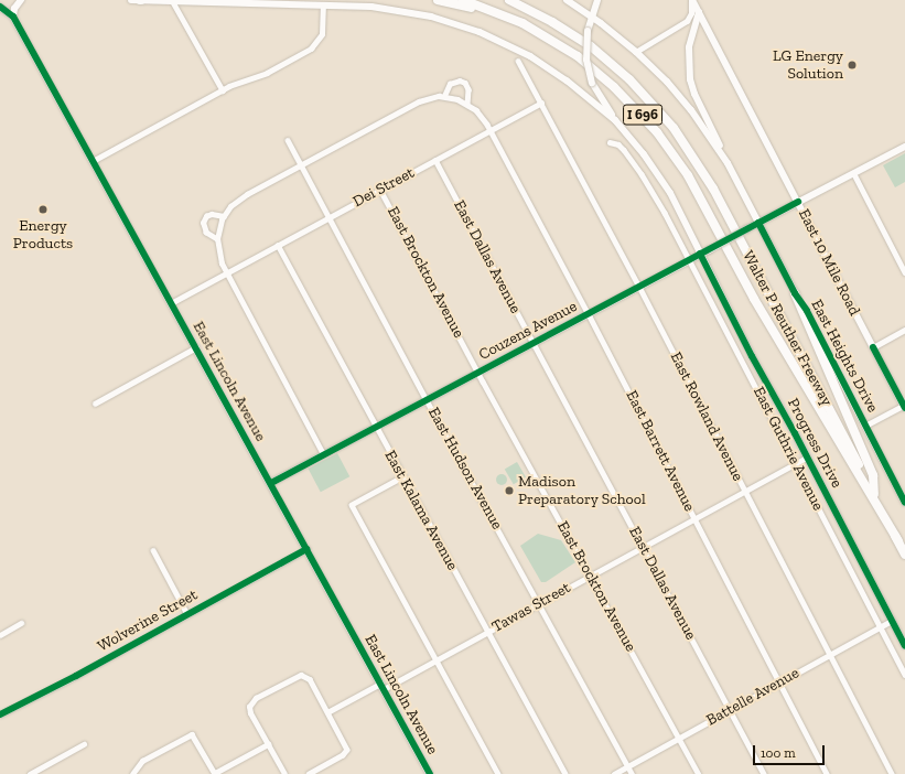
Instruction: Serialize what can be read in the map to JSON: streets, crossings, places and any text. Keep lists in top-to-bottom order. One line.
{"streets":{"highway":["I 696","Walter P Reuther Freeway"],"main road":["East 10 Mile Road","East Heights Drive","Progress Drive"],"street":["Dei Street","East Dallas Avenue","East Brockton Avenue","Couzens Avenue","East Lincoln Avenue","East Rowland Avenue","East Guthrie Avenue","East Barrett Avenue","East Hudson Avenue","East Kalama Avenue","Tawas Street","Wolverine Street","Battelle Avenue"]},"crossings":[["Dei Street","East Dallas Avenue"],["Dei Street","East Brockton Avenue"],["Dei Street","East Lincoln Avenue"],["Dei Street","East Rowland Avenue"],["Dei Street","East Barrett Avenue"],["Dei Street","East Hudson Avenue"],["Dei Street","East Kalama Avenue"],["East Dallas Avenue","Couzens Avenue"],["East Dallas Avenue","Tawas Street"],["East Dallas Avenue","Battelle Avenue"],["East 10 Mile Road","Couzens Avenue"],["East Brockton Avenue","Couzens Avenue"],["East Brockton Avenue","Tawas Street"],["East Brockton Avenue","Battelle Avenue"],["Couzens Avenue","East Heights Drive"],["Couzens Avenue","East Lincoln Avenue"],["Couzens Avenue","East Rowland Avenue"],["Couzens Avenue","Progress Drive"],["Couzens Avenue","East Guthrie Avenue"],["Couzens Avenue","East Barrett Avenue"],["Couzens Avenue","East Hudson Avenue"],["Couzens Avenue","East Kalama Avenue"],["East Lincoln Avenue","Tawas Street"],["East Lincoln Avenue","Wolverine Street"],["East Rowland Avenue","Tawas Street"],["East Rowland Avenue","Battelle Avenue"],["Progress Drive","Tawas Street"],["Progress Drive","Battelle Avenue"],["East Guthrie Avenue","Tawas Street"],["East Guthrie Avenue","Battelle Avenue"],["East Barrett Avenue","Tawas Street"],["East Barrett Avenue","Battelle Avenue"],["East Hudson Avenue","Tawas Street"],["East Hudson Avenue","Battelle Avenue"],["East Kalama Avenue","Tawas Street"]],"places":["LG Energy Solution","Energy Products","Madison Preparatory School"],"scale_bar":"100 m"}
